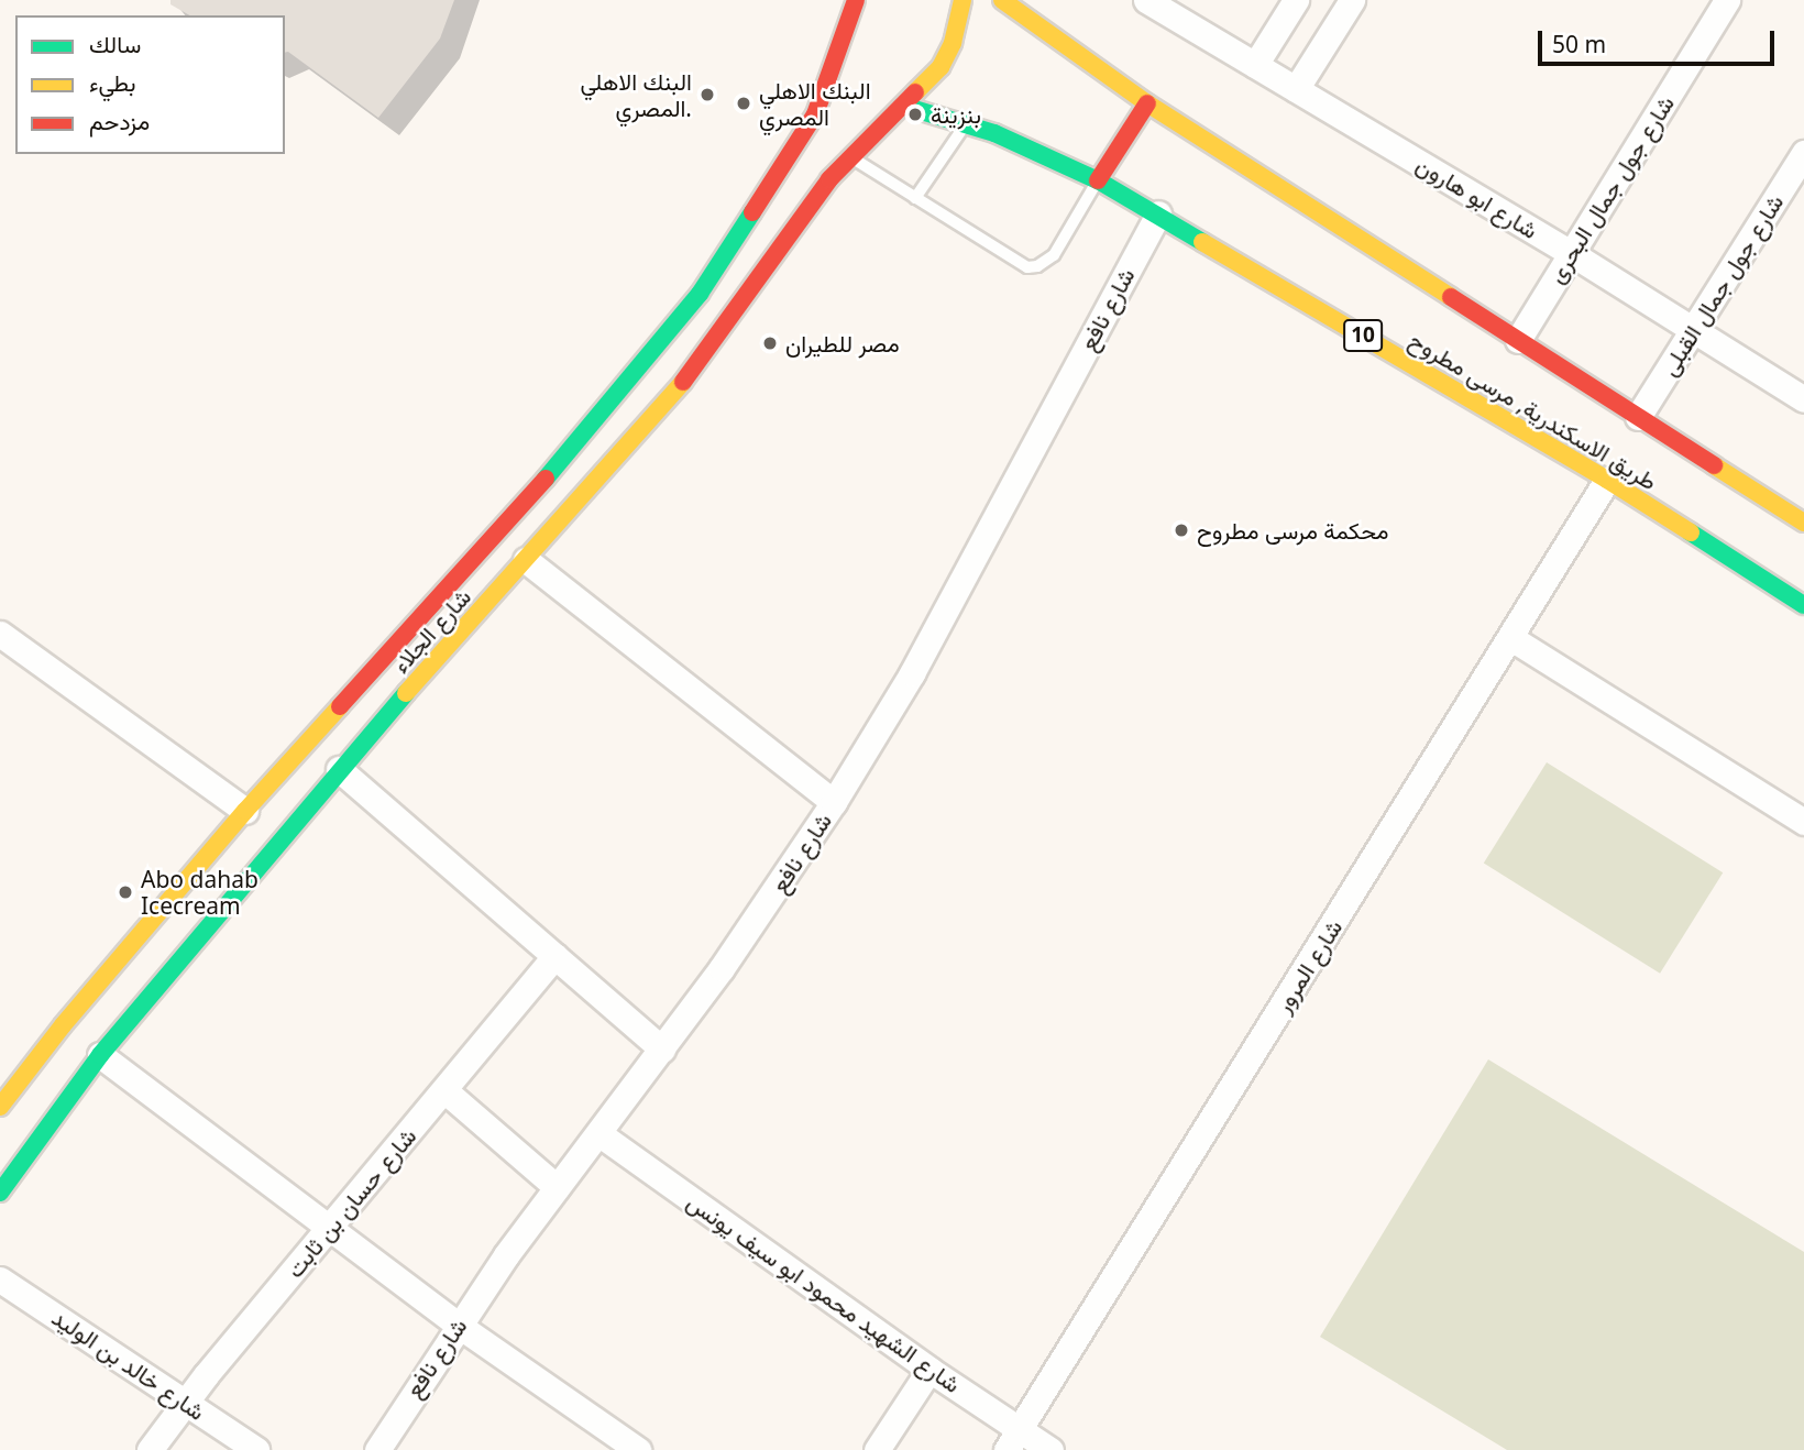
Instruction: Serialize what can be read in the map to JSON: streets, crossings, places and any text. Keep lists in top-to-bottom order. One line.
{"streets":{"main road":["10","طريق الاسكندرية, مرسى مطروح","شارع الجلاء"],"street":["شارع جول جمال البحرى","شارع ابو هارون","شارع جول جمال القبلى","شارع نافع","شارع المرور","شارع حسان بن ثابت","شارع الشهيد محمود ابو سيف يونس","شارع خالد بن الوليد"]},"crossings":[["شارع جول جمال البحرى","شارع ابو هارون"],["شارع جول جمال البحرى","طريق الاسكندرية, مرسى مطروح"],["شارع ابو هارون","شارع جول جمال القبلى"],["شارع جول جمال القبلى","طريق الاسكندرية, مرسى مطروح"],["شارع نافع","طريق الاسكندرية, مرسى مطروح"],["شارع نافع","شارع الشهيد محمود ابو سيف يونس"],["طريق الاسكندرية, مرسى مطروح","شارع الجلاء"],["طريق الاسكندرية, مرسى مطروح","شارع المرور"],["شارع المرور","شارع الشهيد محمود ابو سيف يونس"],["شارع حسان بن ثابت","شارع خالد بن الوليد"]],"places":["البنك الاهلي المصري.","البنك الاهلي المصري","بنزينة","مصر للطيران","محكمة مرسى مطروح","Abo dahab Icecream"],"legend":["سالك","بطيء","مزدحم"],"scale_bar":"50 m"}
